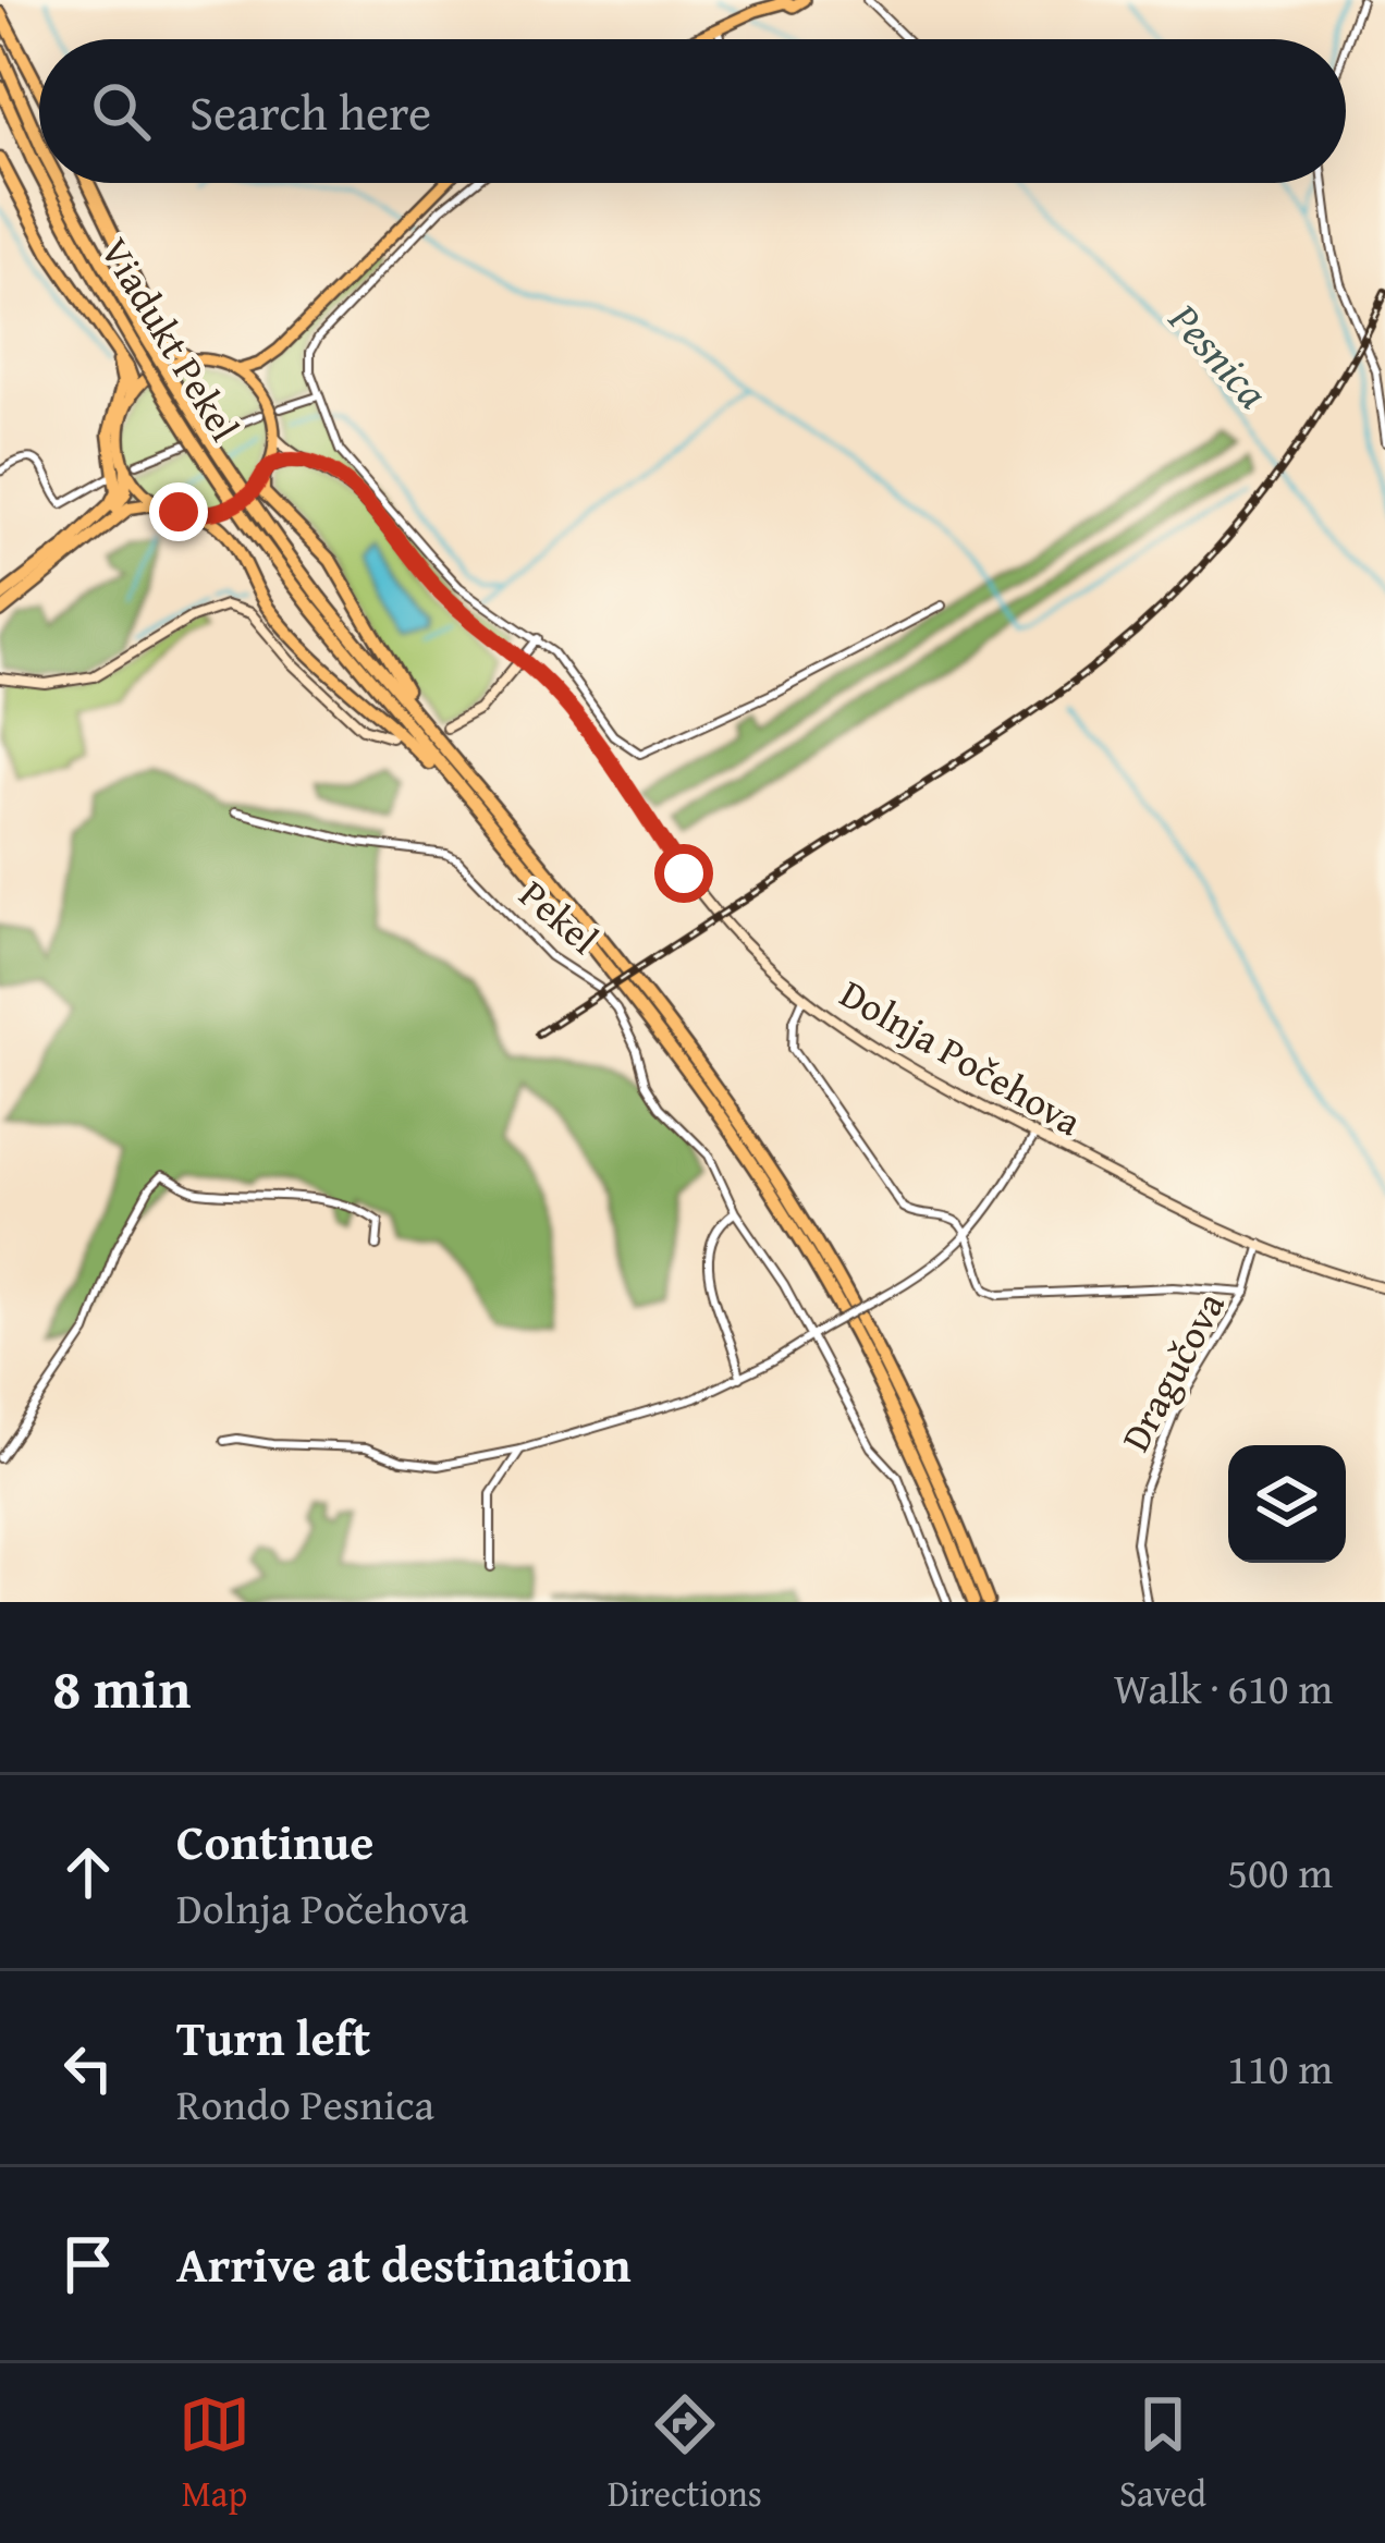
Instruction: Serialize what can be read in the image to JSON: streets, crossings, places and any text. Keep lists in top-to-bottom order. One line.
{"streets":{"highway":["Viadukt Pekel"],"main road":["Dolnja Počehova"],"street":["Pekel","Dragučova"]},"crossings":[["Dolnja Počehova","Dragučova"]],"water":["Pesnica"],"page":{"search":"Search here","heading":["8 min","Walk · 610 m"],"list":[["Continue","Dolnja Počehova","500 m"],["Turn left","Rondo Pesnica","110 m"],"Arrive at destination"],"nav":["Map","Directions","Saved"]}}
